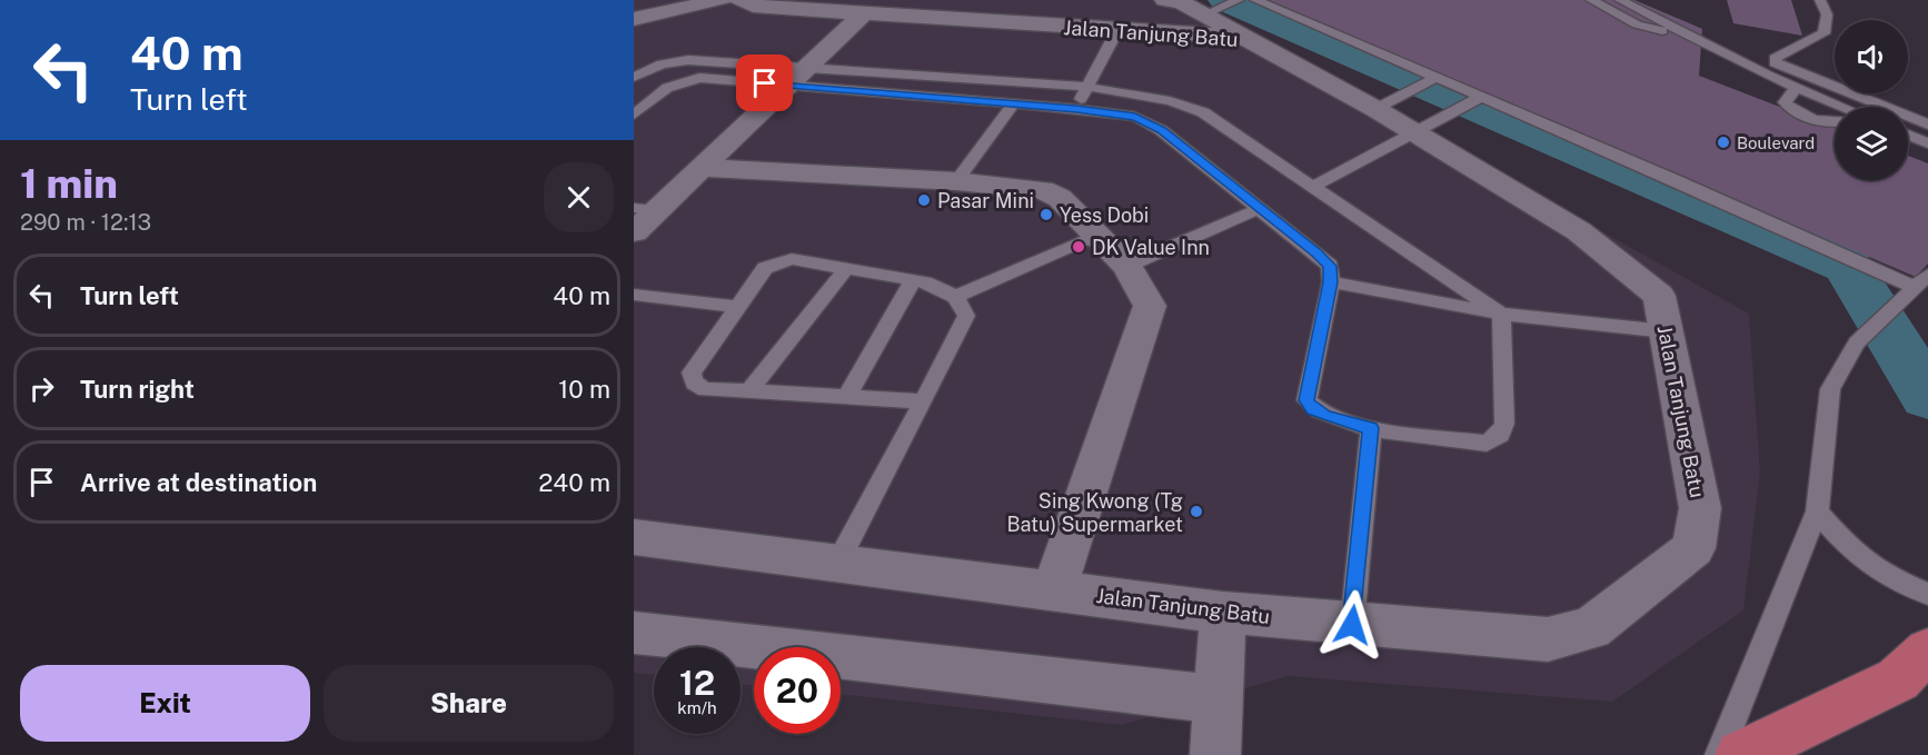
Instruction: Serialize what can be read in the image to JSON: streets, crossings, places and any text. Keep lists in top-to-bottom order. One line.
{"streets":{"street":["Jalan Tanjung Batu"]},"places":["Boulevard","Pasar Mini","Yess Dobi","DK Value Inn","Sing Kwong (Tg Batu) Supermarket"],"page":{"turn":["40 m","Turn left"],"heading":["1 min","290 m · 12:13"],"list":[{"name":"Turn left","value":"40 m"},{"name":"Turn right","value":"10 m"},{"name":"Arrive at destination","value":"240 m"}],"speed":"12 km/h","limit":"20","buttons":["Exit","Share"]}}
